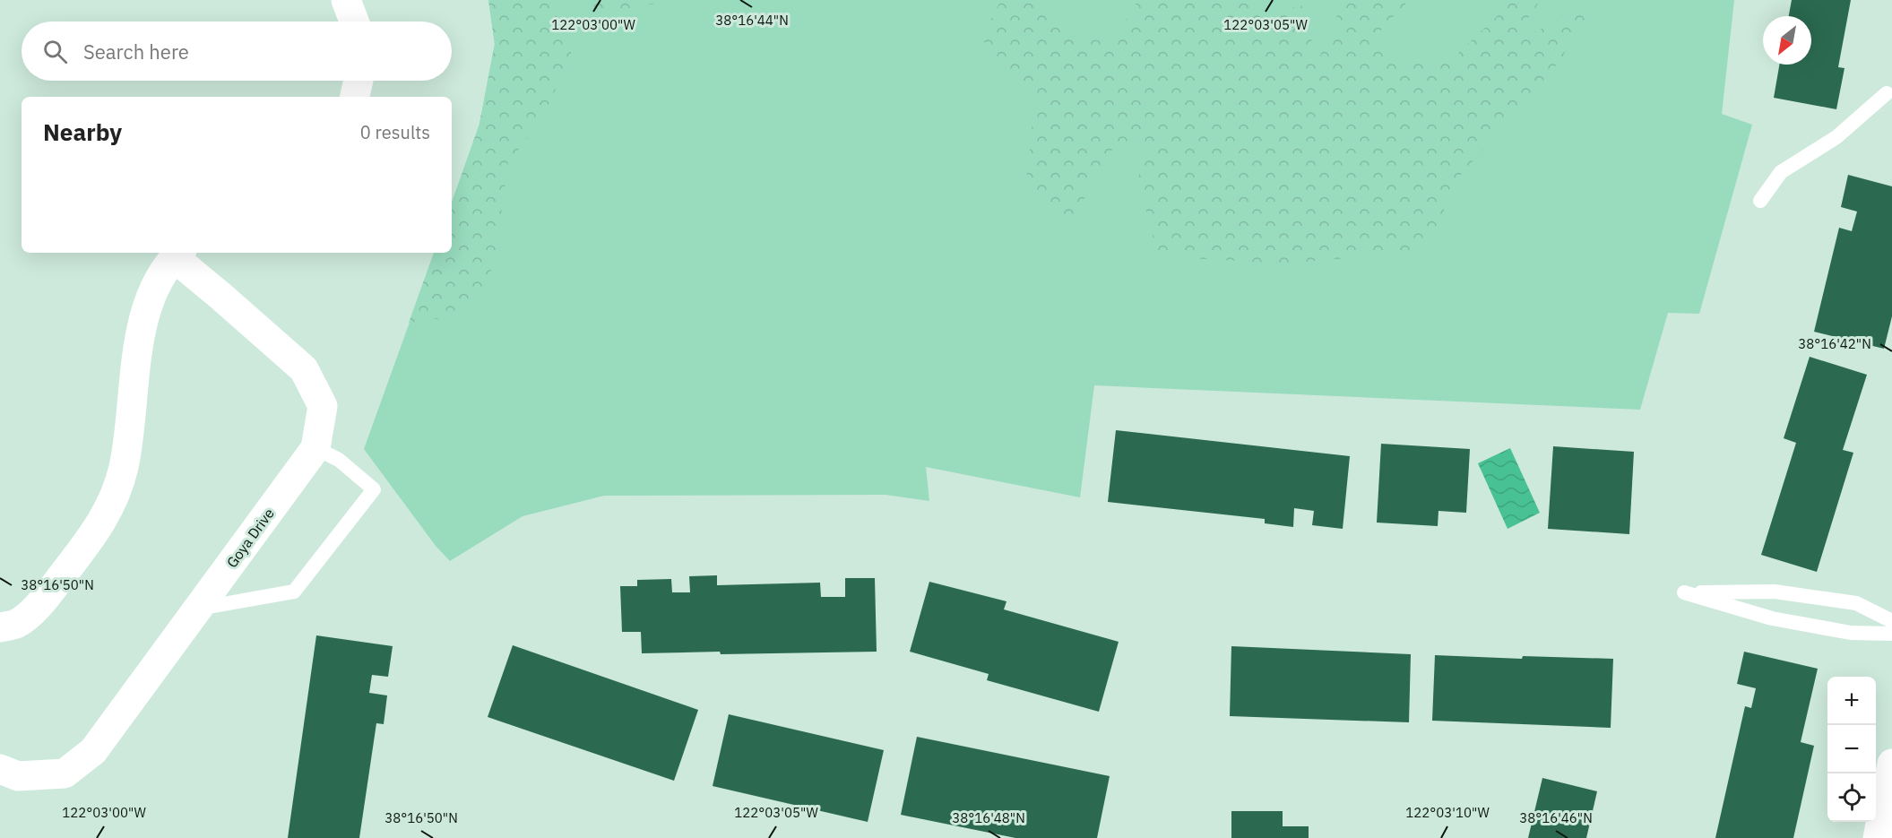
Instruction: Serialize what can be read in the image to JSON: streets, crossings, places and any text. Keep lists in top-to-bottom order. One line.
{"streets":{"street":["Goya Drive"]},"north":"bottom left","page":{"search":"Search here","heading":["Nearby","0 results"],"map_buttons":["+","−"]},"coordinates":["38°16'44\"N","122°03'00\"W","122°03'05\"W","38°16'42\"N","38°16'50\"N","122°03'10\"W","38°16'48\"N","38°16'46\"N"]}
